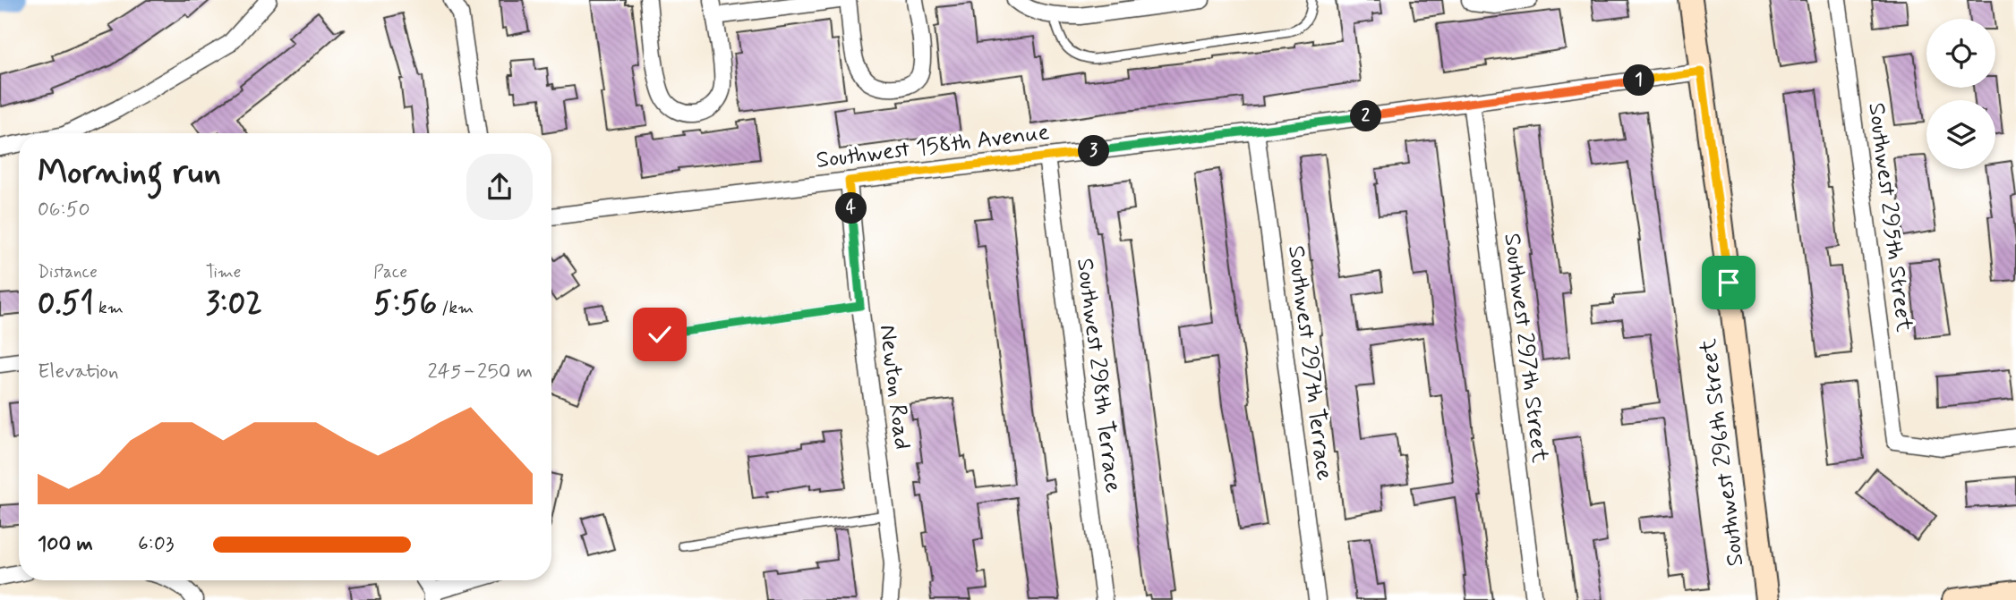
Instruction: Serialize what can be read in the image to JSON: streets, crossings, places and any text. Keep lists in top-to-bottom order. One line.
{"streets":{"street":["Southwest 158th Avenue","Southwest 295th Street","Southwest 297th Street","Southwest 297th Terrace","Southwest 298th Terrace","Newton Road","Southwest 296th Street"]},"crossings":[["Southwest 158th Avenue","Southwest 297th Street"],["Southwest 158th Avenue","Southwest 297th Terrace"],["Southwest 158th Avenue","Southwest 298th Terrace"],["Southwest 158th Avenue","Newton Road"],["Southwest 158th Avenue","Southwest 296th Street"]],"page":{"pins":["1","2","3","4"],"heading":["Morning run","06:50"],"stats":[["Distance","0.51 km"],["Time","3:02"],["Pace","5:56 /km"]],"chart":["Elevation","245–250 m"],"list":[{"name":"100 m","note":"6:03"}]}}
